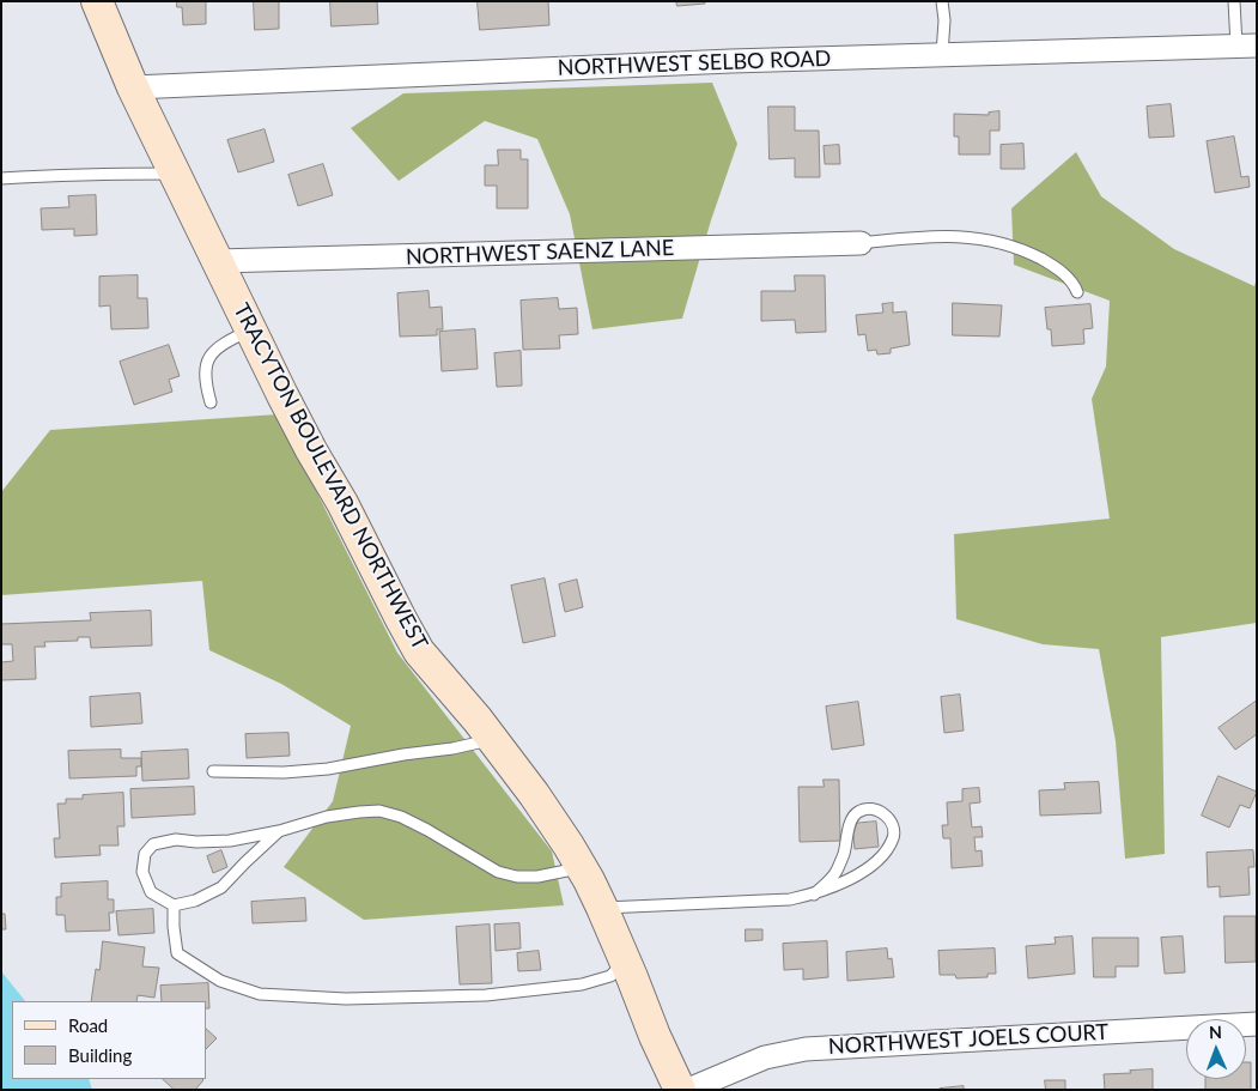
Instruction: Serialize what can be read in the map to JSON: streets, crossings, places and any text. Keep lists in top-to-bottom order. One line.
{"streets":{"main road":["TRACYTON BOULEVARD NORTHWEST"],"street":["NORTHWEST SELBO ROAD","NORTHWEST SAENZ LANE","NORTHWEST JOELS COURT"]},"crossings":[["NORTHWEST SELBO ROAD","TRACYTON BOULEVARD NORTHWEST"],["NORTHWEST SAENZ LANE","TRACYTON BOULEVARD NORTHWEST"],["TRACYTON BOULEVARD NORTHWEST","NORTHWEST JOELS COURT"]],"legend":["Road","Building"],"north":"top"}
